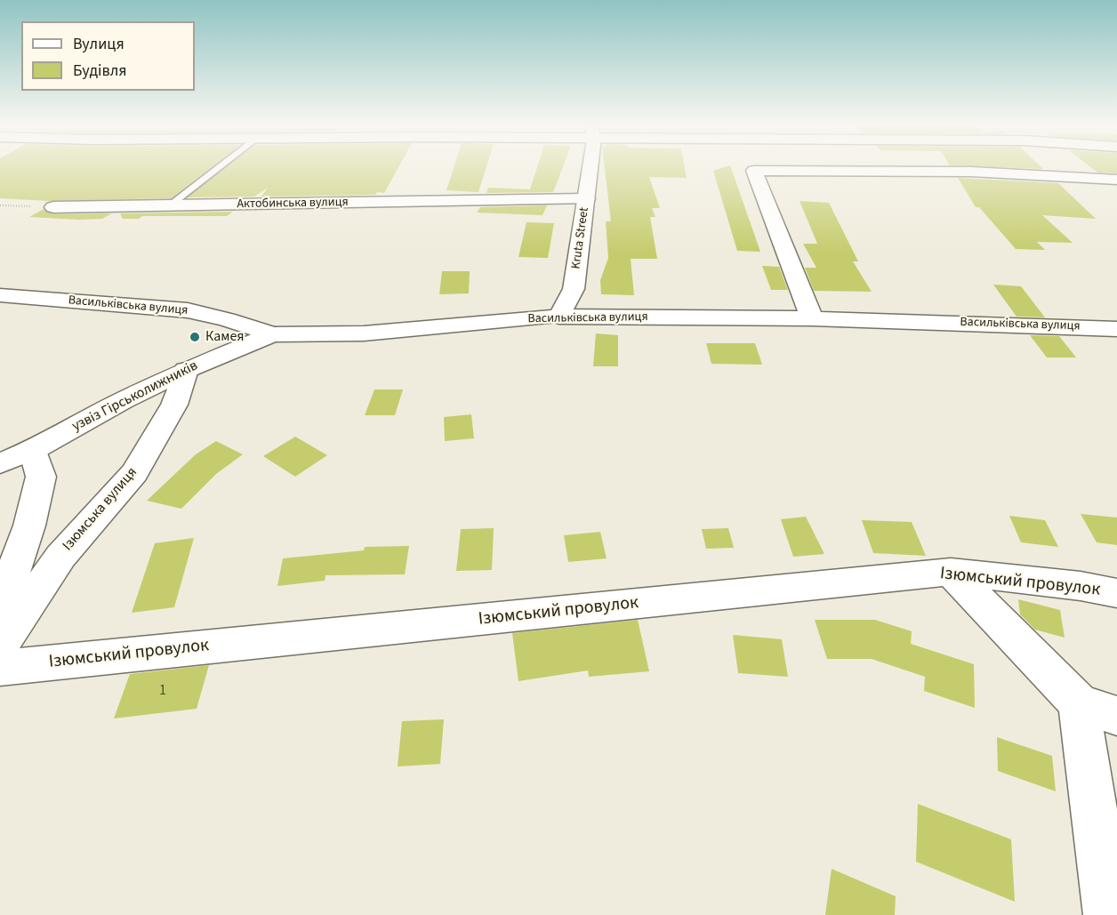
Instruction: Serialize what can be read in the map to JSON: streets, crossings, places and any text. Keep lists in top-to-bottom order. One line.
{"streets":{"street":["Актобинська вулиця","Kruta Street","Васильківська вулиця","узвіз Гірськолижників","Ізюмська вулиця","Ізюмський провулок"]},"crossings":[["Актобинська вулиця","Kruta Street"],["Kruta Street","Васильківська вулиця"],["Васильківська вулиця","узвіз Гірськолижників"],["узвіз Гірськолижників","Ізюмська вулиця"],["Ізюмська вулиця","Ізюмський провулок"]],"places":["Камея"],"house_numbers":["1"],"legend":["Вулиця","Будівля"]}
